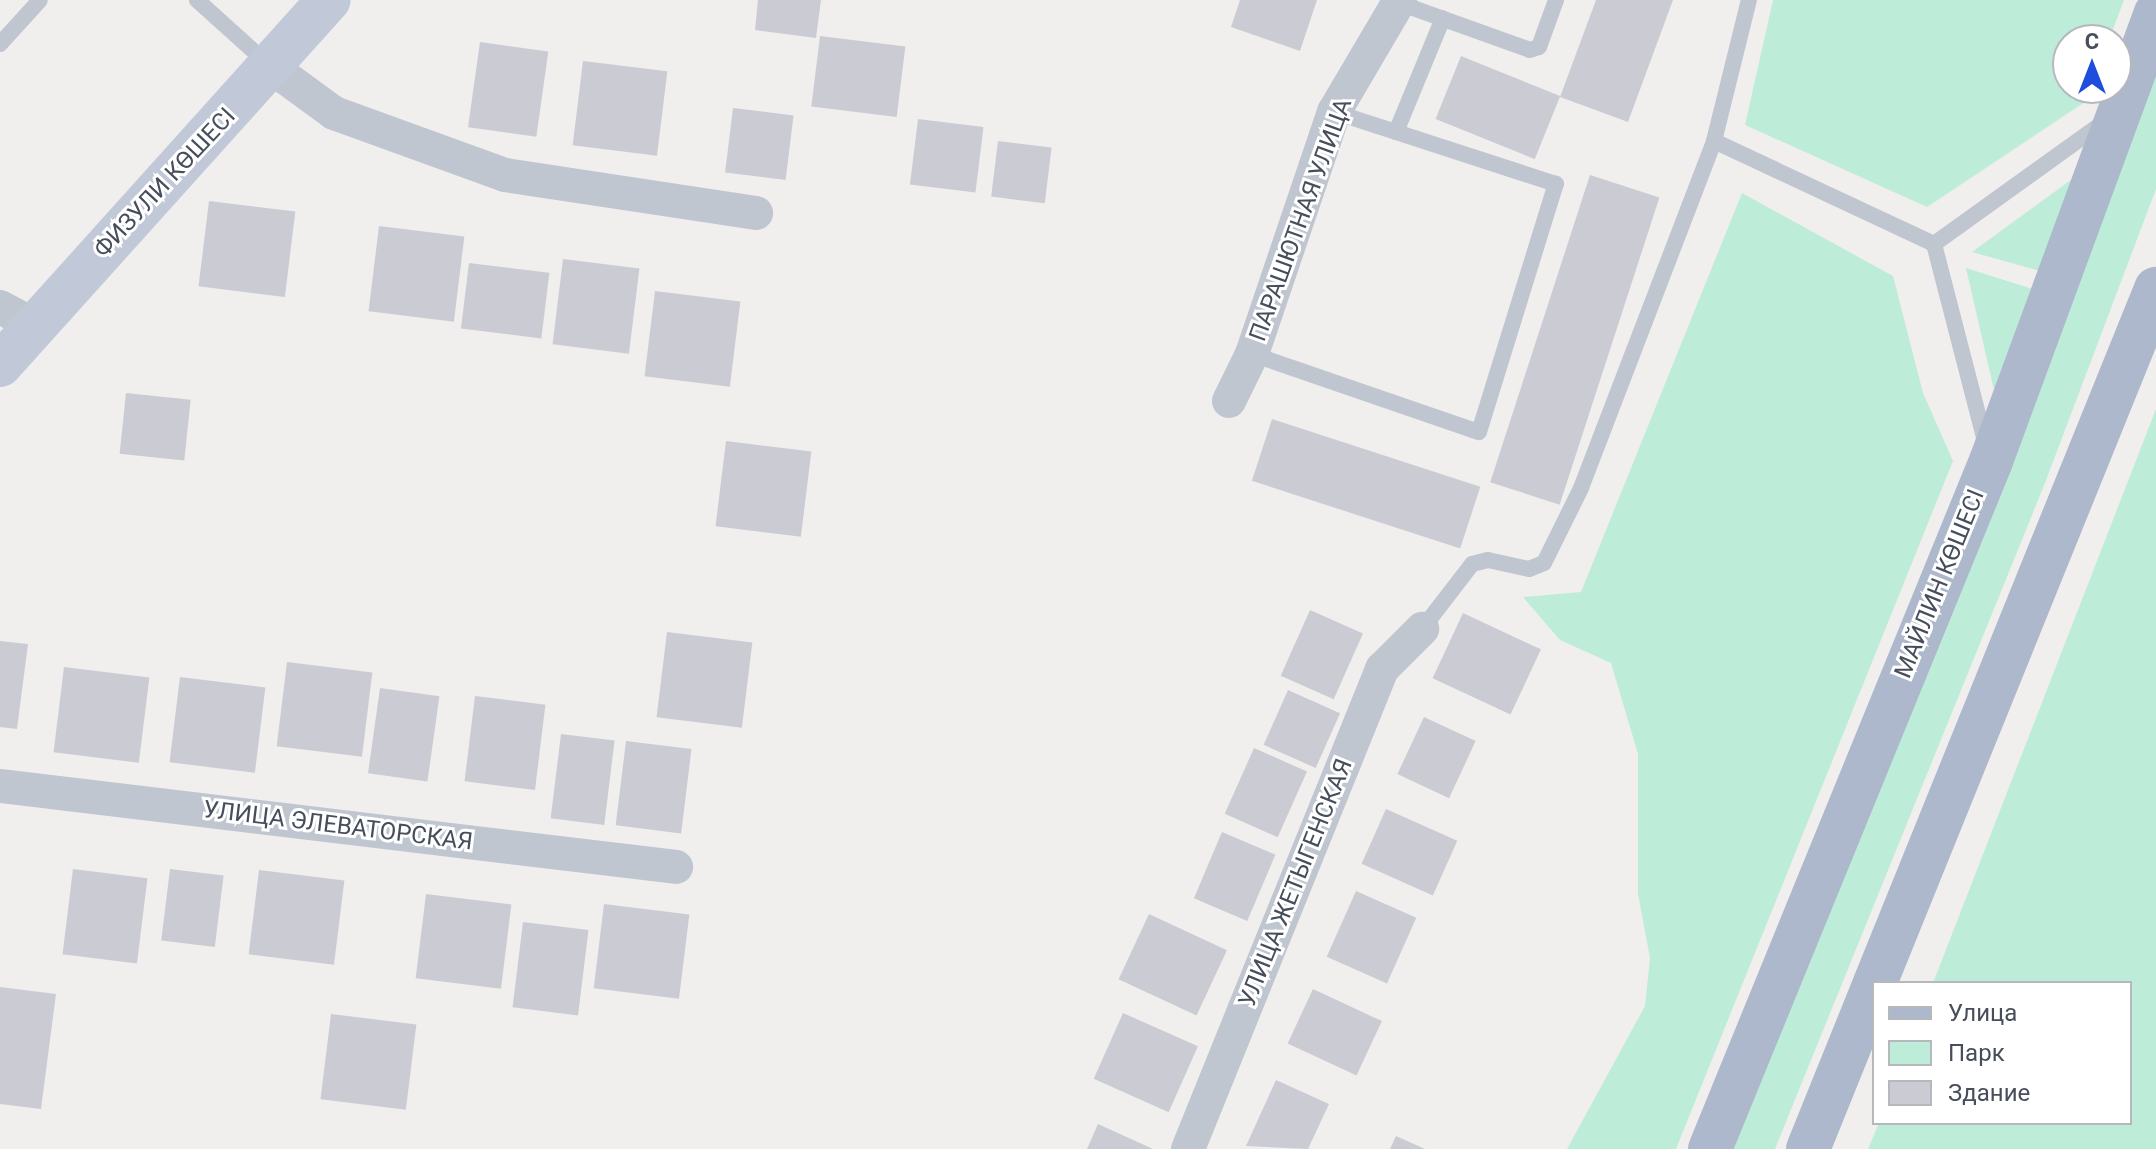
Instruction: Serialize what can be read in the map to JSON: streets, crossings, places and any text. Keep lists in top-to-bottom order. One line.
{"streets":{"main road":["МАЙЛИН КӨШЕСІ"],"street":["ФИЗУЛИ КӨШЕСІ","ПАРАШЮТНАЯ УЛИЦА","УЛИЦА ЭЛЕВАТОРСКАЯ","УЛИЦА ЖЕТЫГЕНСКАЯ"]},"legend":["Улица","Парк","Здание"],"north":"top"}
